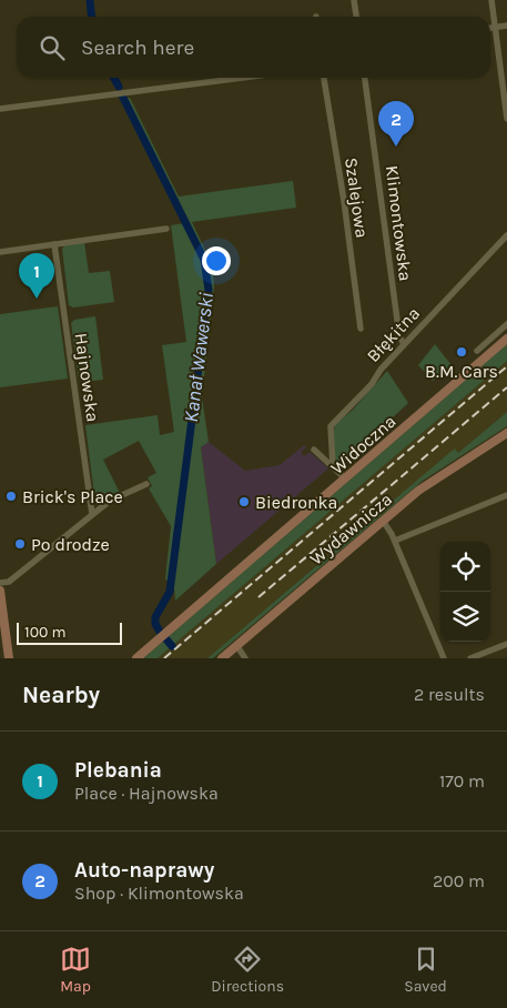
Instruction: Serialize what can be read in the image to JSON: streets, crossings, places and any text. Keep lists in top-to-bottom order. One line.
{"streets":{"main road":["Widoczna","Wydawnicza"],"street":["Szalejowa","Klimontowska","Błękitna","Hajnowska"]},"crossings":[["Klimontowska","Błękitna"]],"water":["Kanał Wawerski"],"places":["B.M. Cars","Brick's Place","Biedronka","Po drodze"],"scale_bar":"100 m","page":{"search":"Search here","pins":["2","1"],"scale":"100 m","heading":["Nearby","2 results"],"list":[{"mark":"1","name":"Plebania","note":"Place · Hajnowska","value":"170 m"},{"mark":"2","name":"Auto-naprawy","note":"Shop · Klimontowska","value":"200 m"}],"nav":["Map","Directions","Saved"]}}
